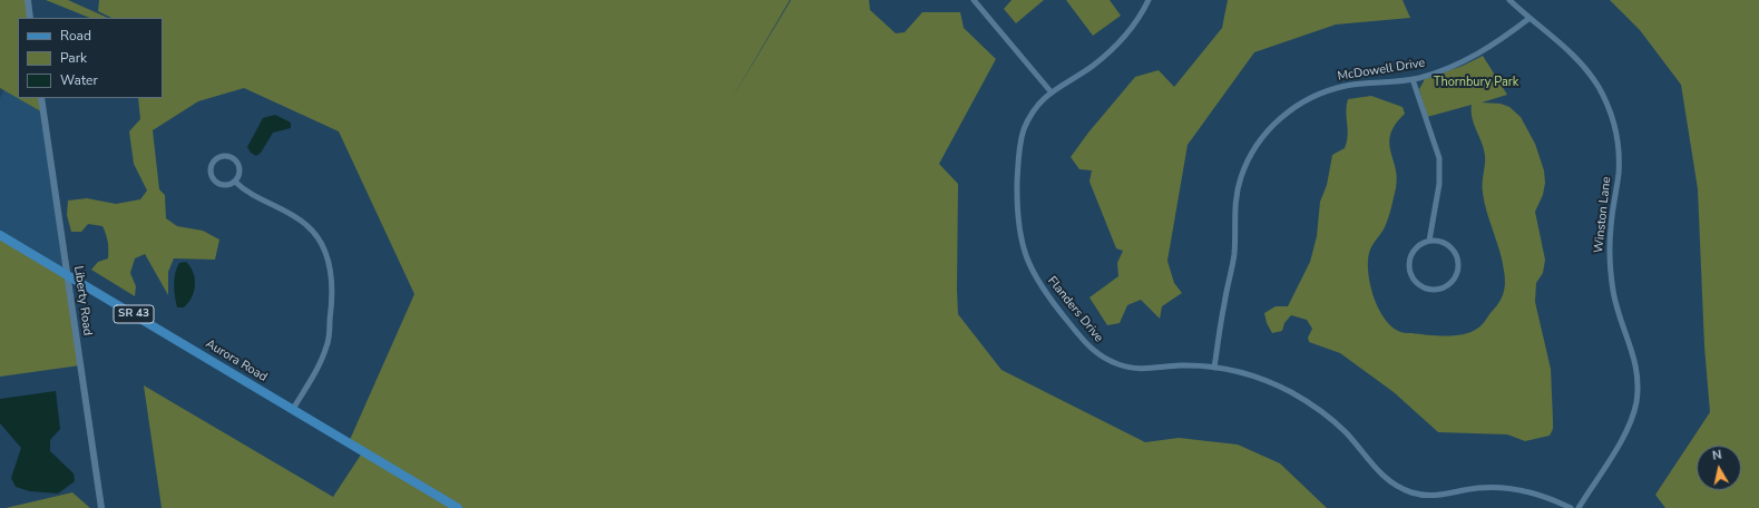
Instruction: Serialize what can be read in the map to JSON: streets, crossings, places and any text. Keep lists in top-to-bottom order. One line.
{"streets":{"main road":["SR 43","Aurora Road"],"street":["McDowell Drive","Winston Lane","Liberty Road","Flanders Drive"]},"crossings":[["McDowell Drive","Winston Lane"],["McDowell Drive","Flanders Drive"],["Liberty Road","Aurora Road"]],"parks":["Thornbury Park"],"legend":["Road","Park","Water"],"north":"top"}
